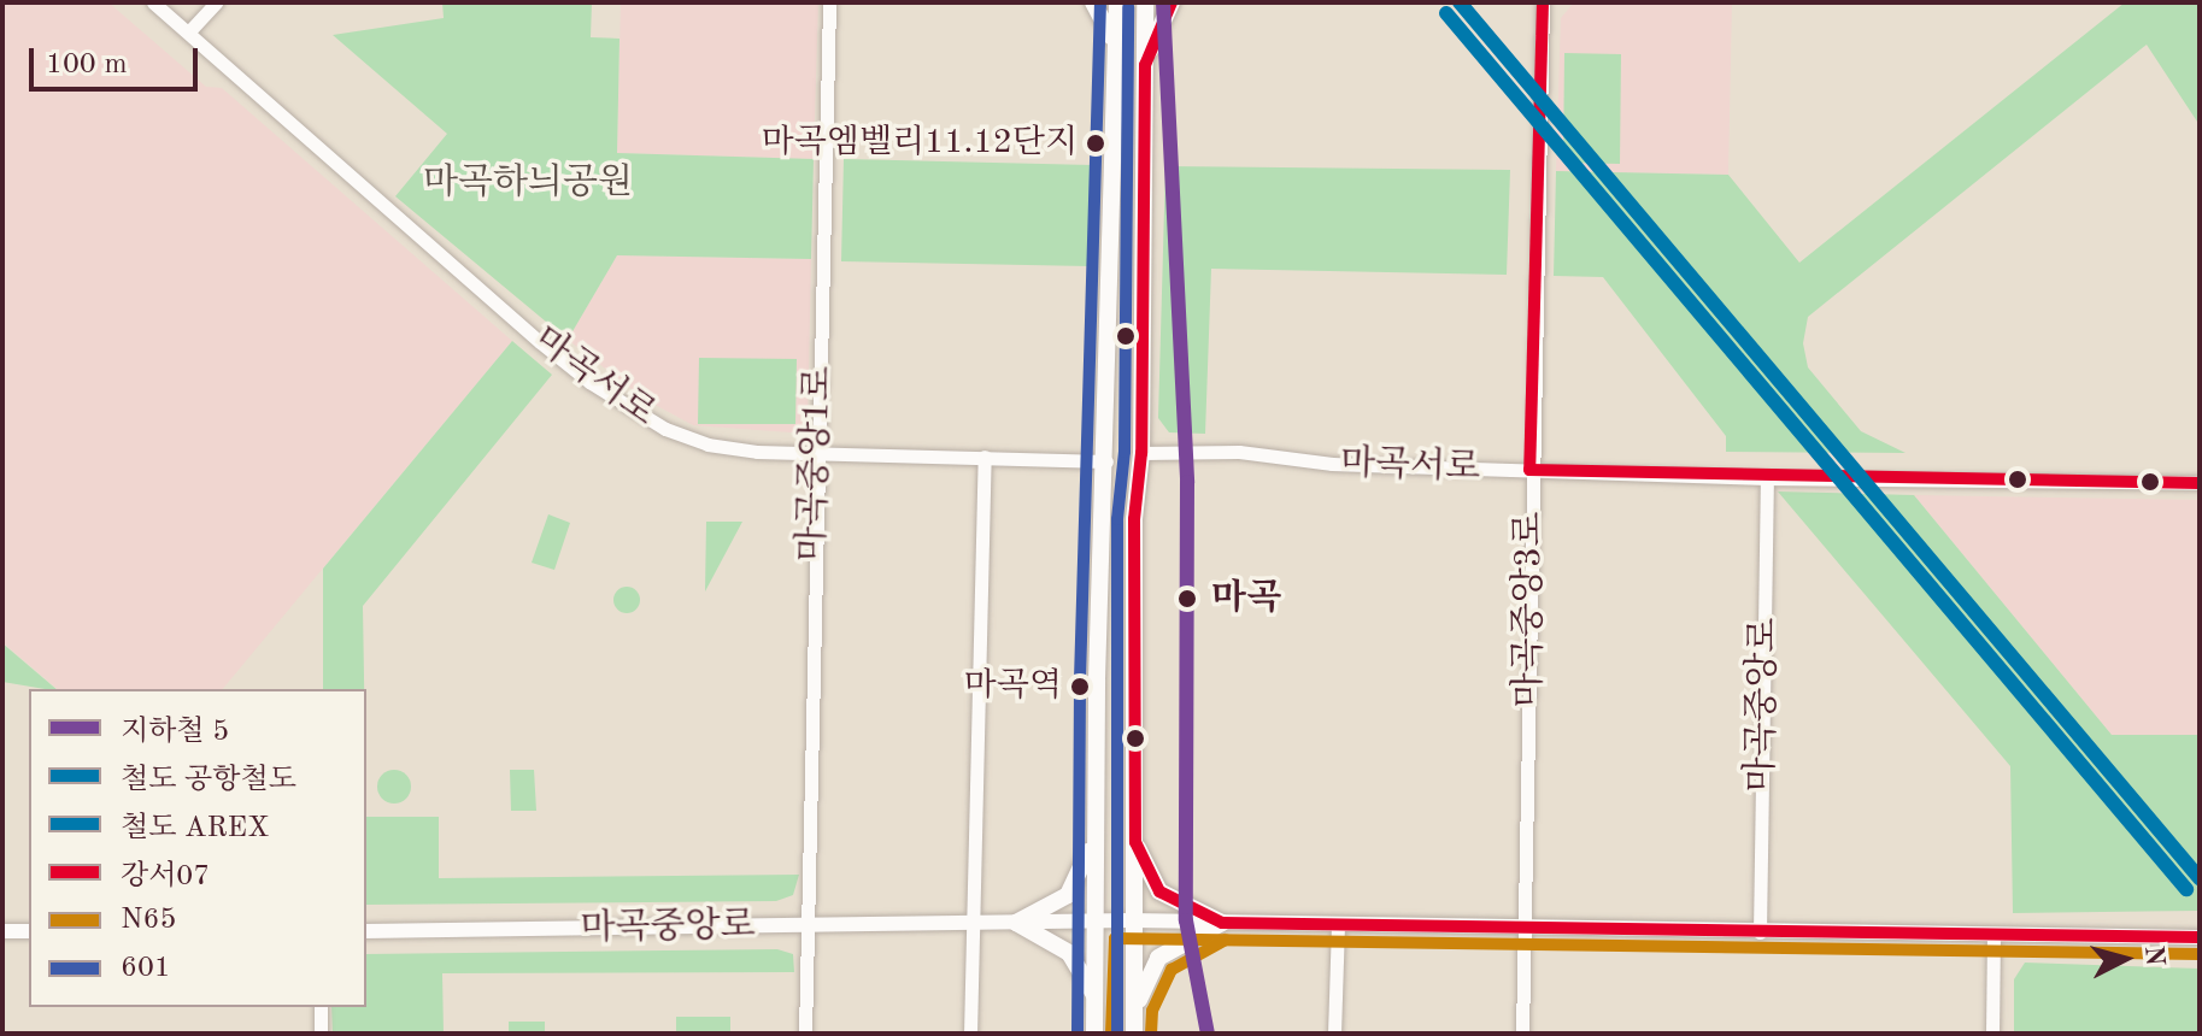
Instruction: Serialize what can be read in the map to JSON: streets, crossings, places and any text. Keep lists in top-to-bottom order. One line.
{"streets":{"main road":["마곡중앙로"],"street":["마곡서로","마곡중앙1로","마곡중앙3로"]},"crossings":[["마곡서로","마곡중앙1로"],["마곡서로","마곡중앙3로"],["마곡서로","마곡중앙로"],["마곡중앙1로","마곡중앙로"],["마곡중앙3로","마곡중앙로"]],"parks":["마곡하늬공원"],"places":["마곡엠벨리11.12단지","마곡","마곡역"],"lines":["metro line 5","rail line 공항철도","transit line 강서07","transit line 601","rail line AREX","transit line N65"],"legend":["지하철 5","철도 공항철도","철도 AREX","강서07","N65","601"],"scale_bar":"100 m","north":"right"}
